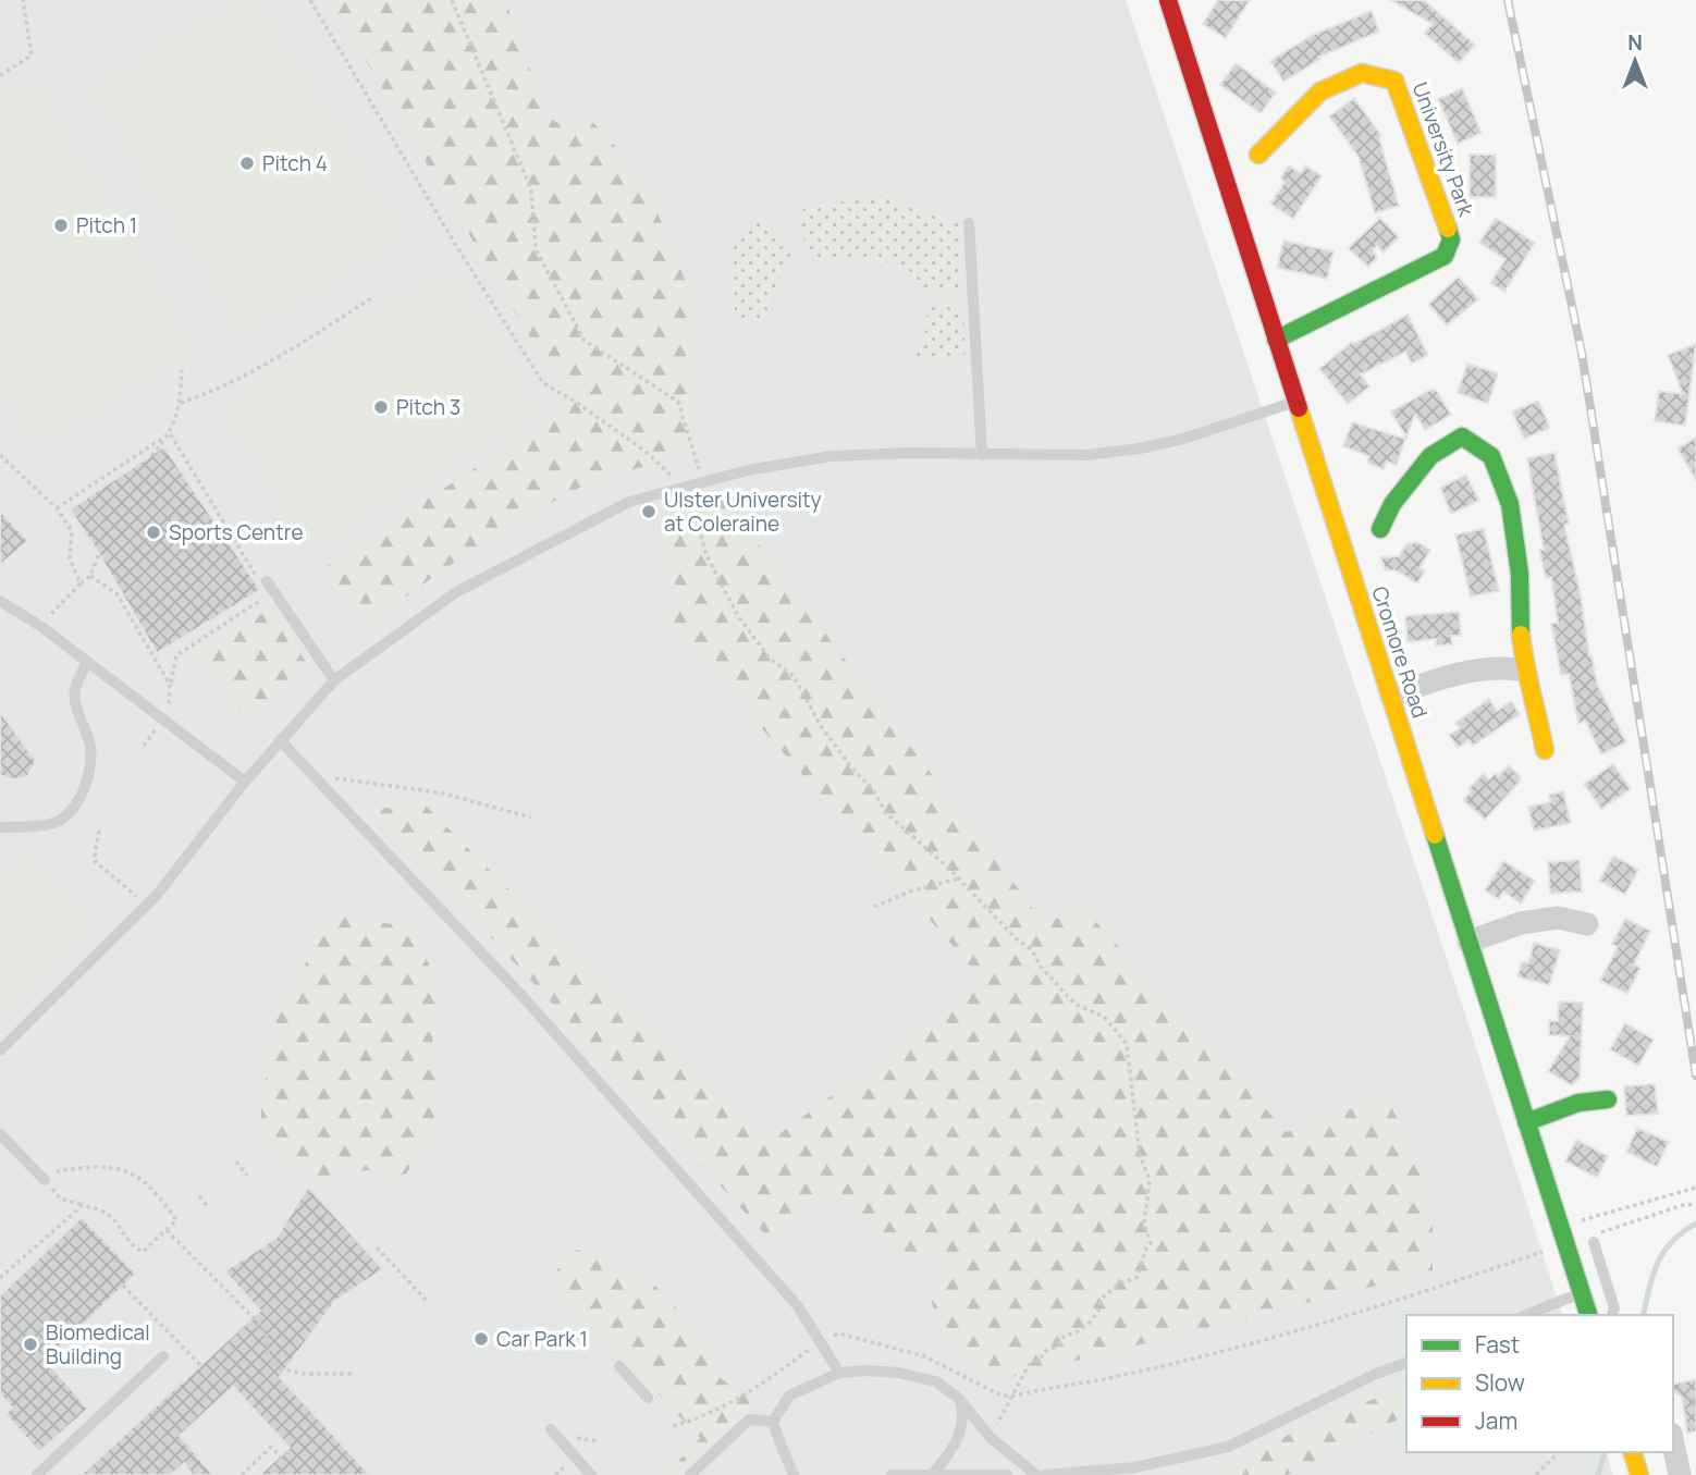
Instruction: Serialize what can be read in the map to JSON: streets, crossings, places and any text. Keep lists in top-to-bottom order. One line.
{"streets":{"main road":["University Park","Cromore Road"]},"crossings":[["University Park","Cromore Road"]],"places":["Pitch 4","Pitch 1","Pitch 3","Ulster University at Coleraine","Sports Centre","Car Park 1","Biomedical Building"],"legend":["Fast","Slow","Jam"],"north":"top"}
